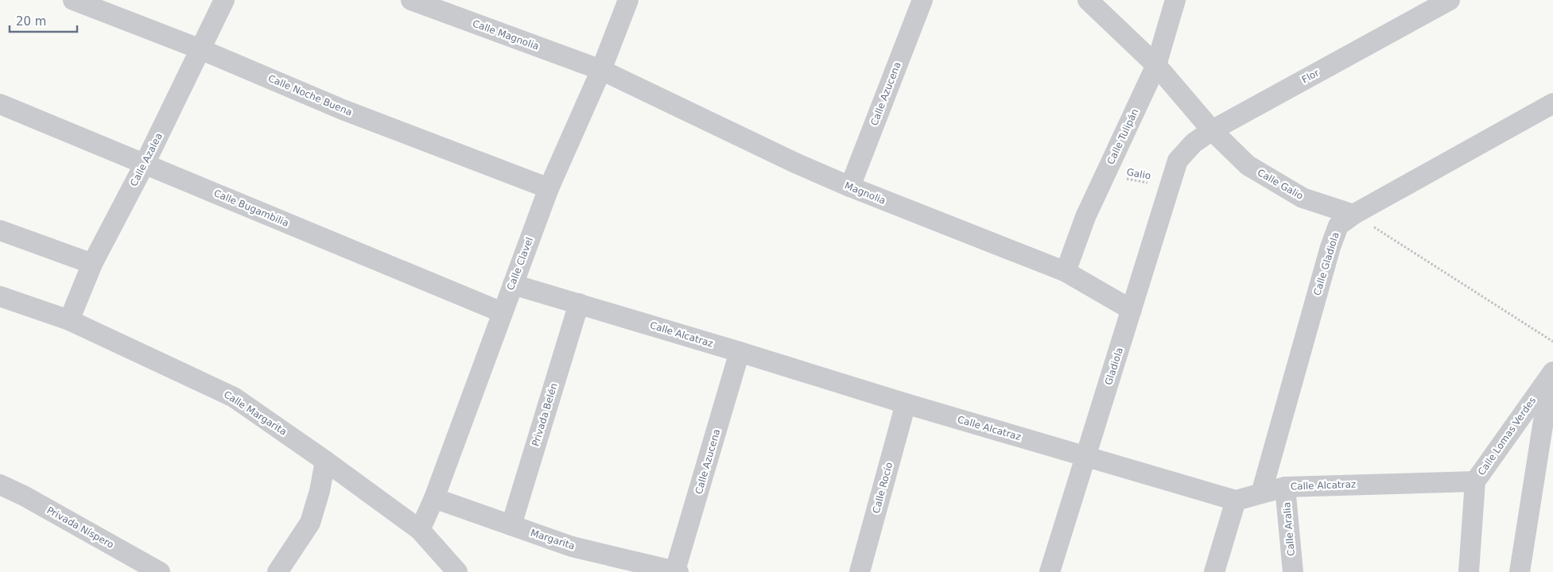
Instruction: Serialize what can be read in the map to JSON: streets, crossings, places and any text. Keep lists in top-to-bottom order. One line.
{"streets":{"street":["Calle Magnolia","Flor","Calle Azucena","Calle Noche Buena","Calle Tulipán","Calle Azalea","Calle Galio","Magnolia","Calle Bugambilia","Calle Clavel","Calle Gladiola","Calle Alcatraz","Gladiola","Calle Margarita","Privada Belén","Calle Lomas Verdes","Calle Rocío","Privada Níspero","Calle Aralia","Margarita"],"path":["Galio"]},"crossings":[["Calle Magnolia","Magnolia"],["Calle Magnolia","Calle Clavel"],["Flor","Calle Galio"],["Flor","Gladiola"],["Calle Azucena","Magnolia"],["Calle Azucena","Calle Alcatraz"],["Calle Azucena","Margarita"],["Calle Noche Buena","Calle Azalea"],["Calle Noche Buena","Calle Clavel"],["Calle Tulipán","Galio"],["Calle Tulipán","Calle Galio"],["Calle Tulipán","Magnolia"],["Calle Azalea","Calle Bugambilia"],["Calle Azalea","Calle Margarita"],["Galio","Gladiola"],["Calle Galio","Calle Gladiola"],["Magnolia","Calle Clavel"],["Magnolia","Gladiola"],["Calle Bugambilia","Calle Clavel"],["Calle Clavel","Calle Alcatraz"],["Calle Clavel","Calle Margarita"],["Calle Clavel","Margarita"],["Calle Gladiola","Calle Alcatraz"],["Calle Alcatraz","Gladiola"],["Calle Alcatraz","Privada Belén"],["Calle Alcatraz","Calle Lomas Verdes"],["Calle Alcatraz","Calle Rocío"],["Calle Alcatraz","Calle Aralia"],["Privada Belén","Margarita"]],"scale_bar":"20 m"}
